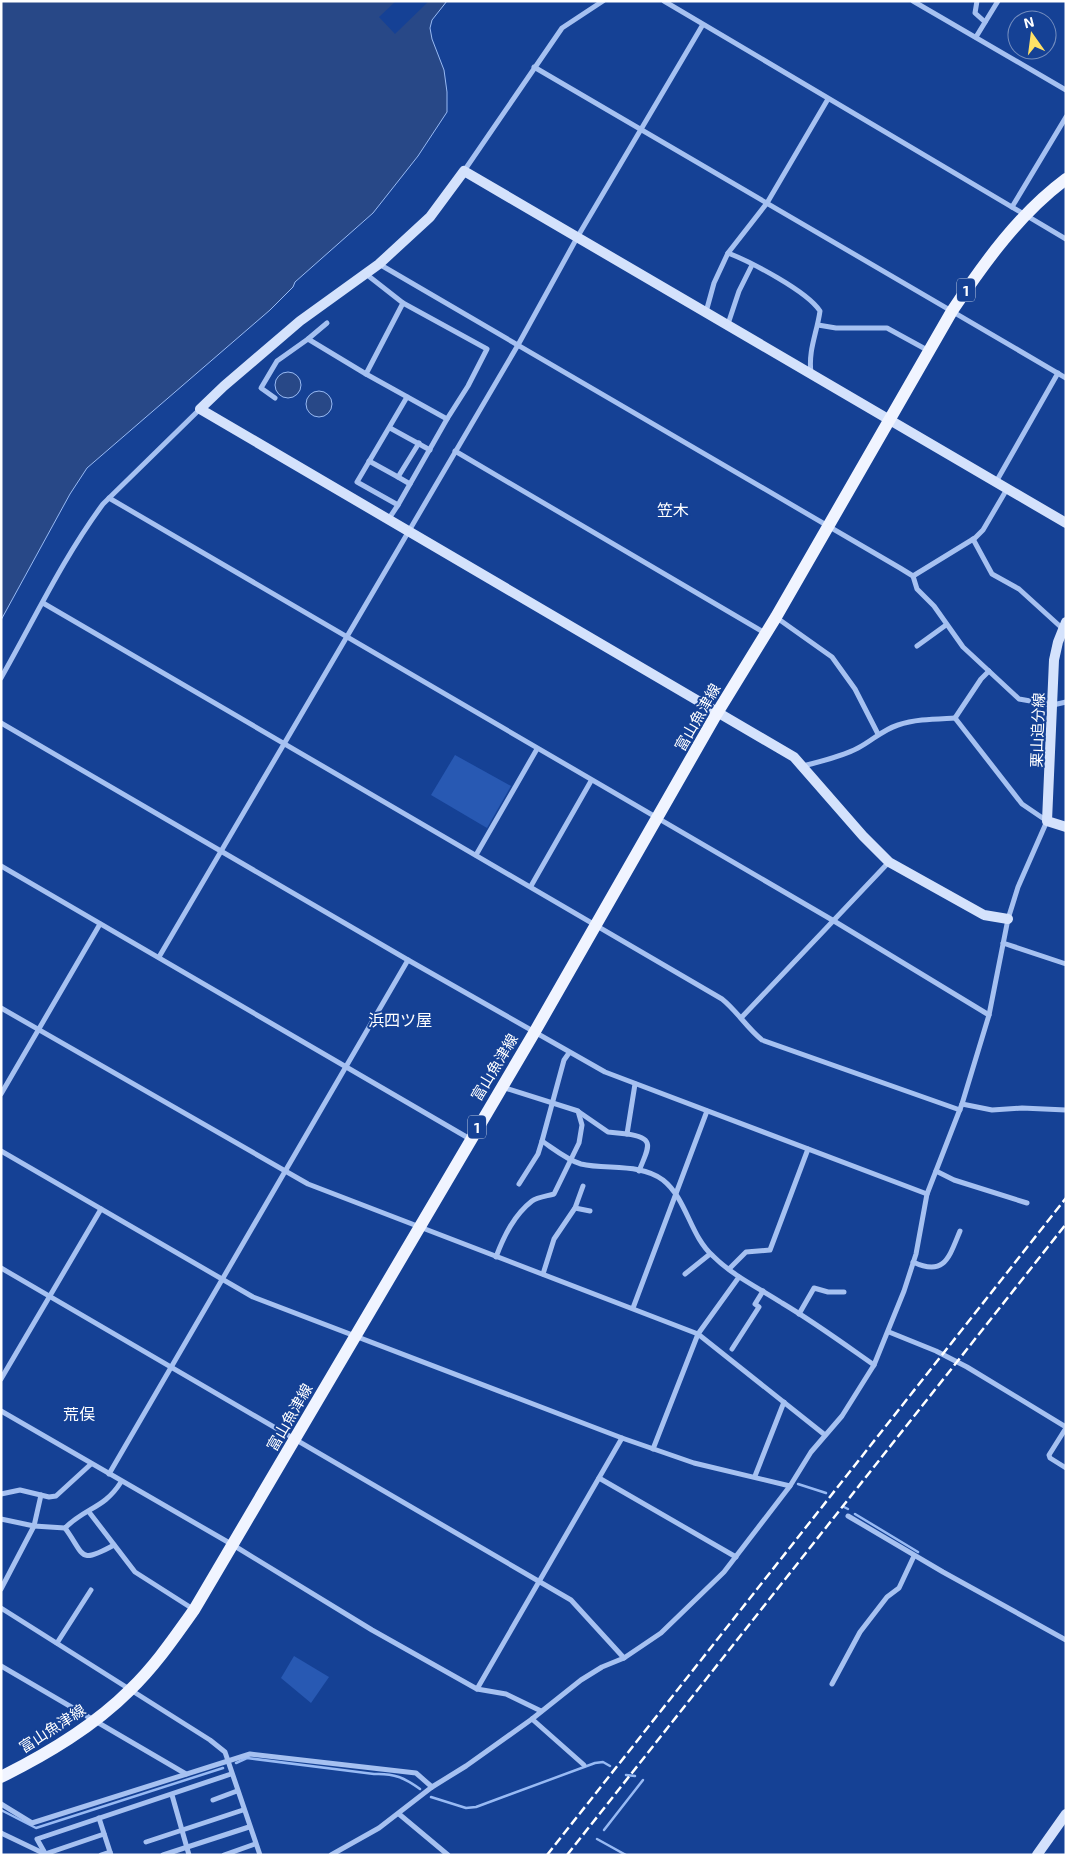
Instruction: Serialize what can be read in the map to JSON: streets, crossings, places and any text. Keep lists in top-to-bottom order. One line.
{"streets":{"main road":["1","富山魚津線"],"street":["栗山追分線"]},"crossings":[["1","富山魚津線"]],"districts":["笠木","浜四ツ屋","荒俣"],"north":"top"}
